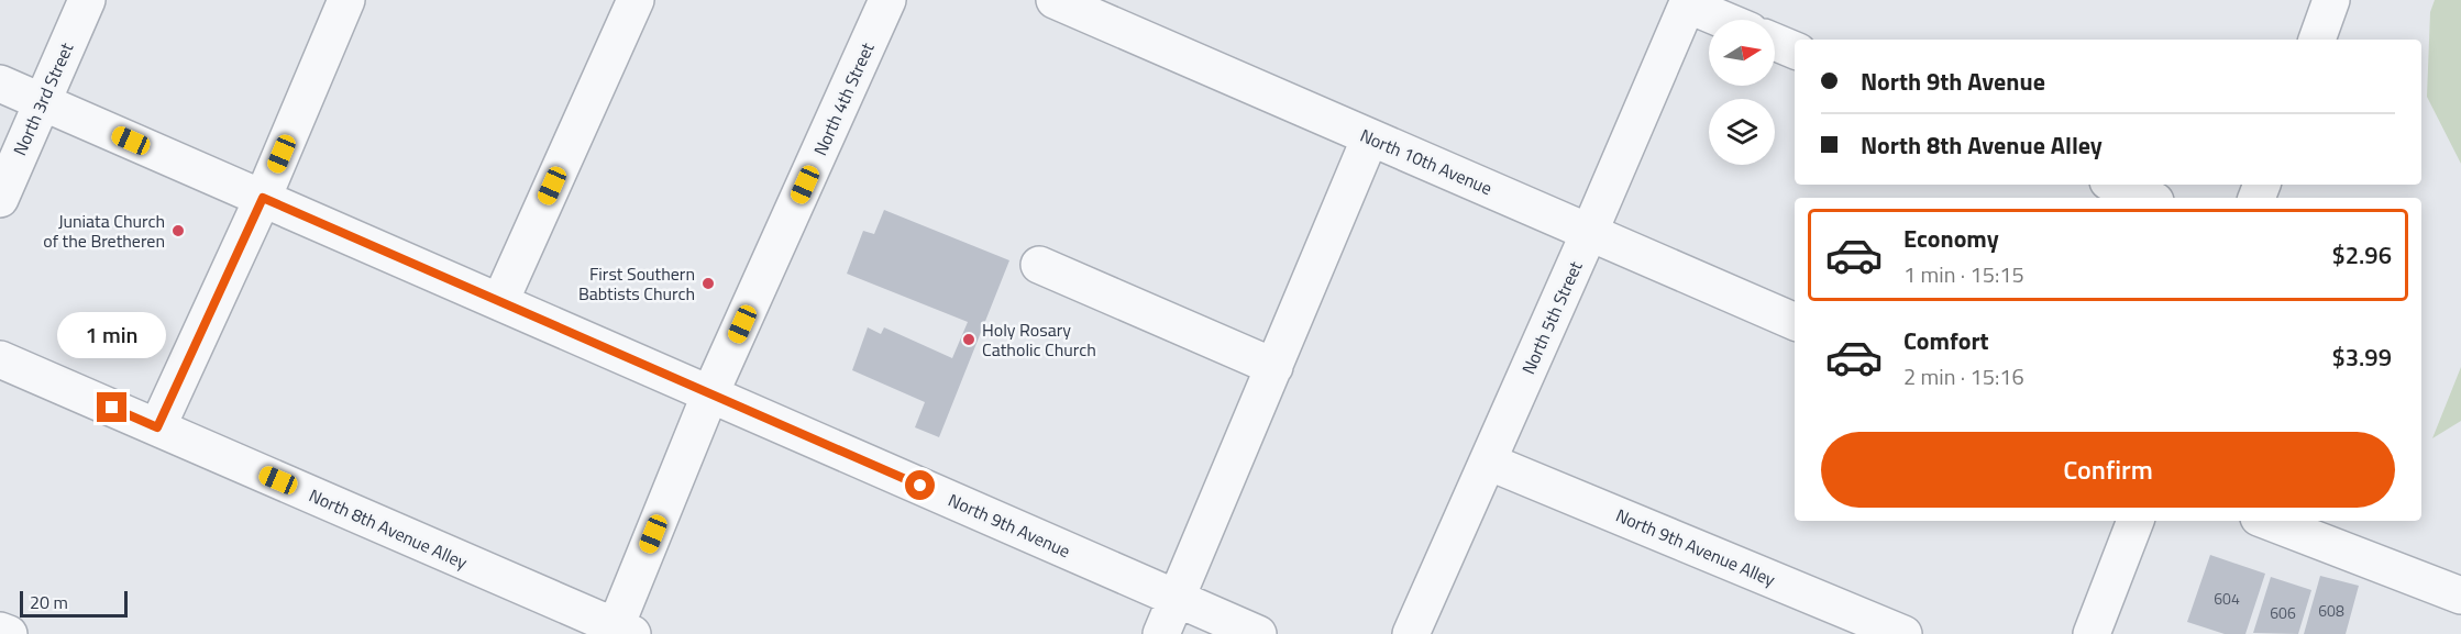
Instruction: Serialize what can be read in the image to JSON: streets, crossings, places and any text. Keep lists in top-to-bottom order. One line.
{"streets":{"street":["North 3rd Street","North 4th Street","North 10th Avenue","North 5th Street","North 9th Avenue","North 8th Avenue Alley","North 9th Avenue Alley"]},"crossings":[["North 3rd Street","North 9th Avenue"],["North 4th Street","North 9th Avenue"],["North 4th Street","North 8th Avenue Alley"],["North 10th Avenue","North 5th Street"],["North 5th Street","North 9th Avenue Alley"]],"places":["Juniata Church of the Bretheren","First Southern Babtists Church","Holy Rosary Catholic Church"],"house_numbers":["604","608","606"],"scale_bar":"20 m","north":"right","page":{"banner":["North 9th Avenue","North 8th Avenue Alley"],"list":[{"name":"Economy","note":"1 min · 15:15","value":"$2.96"},{"name":"Comfort","note":"2 min · 15:16","value":"$3.99"}],"bubble":"1 min","buttons":"Confirm","scale":"20 m"}}
